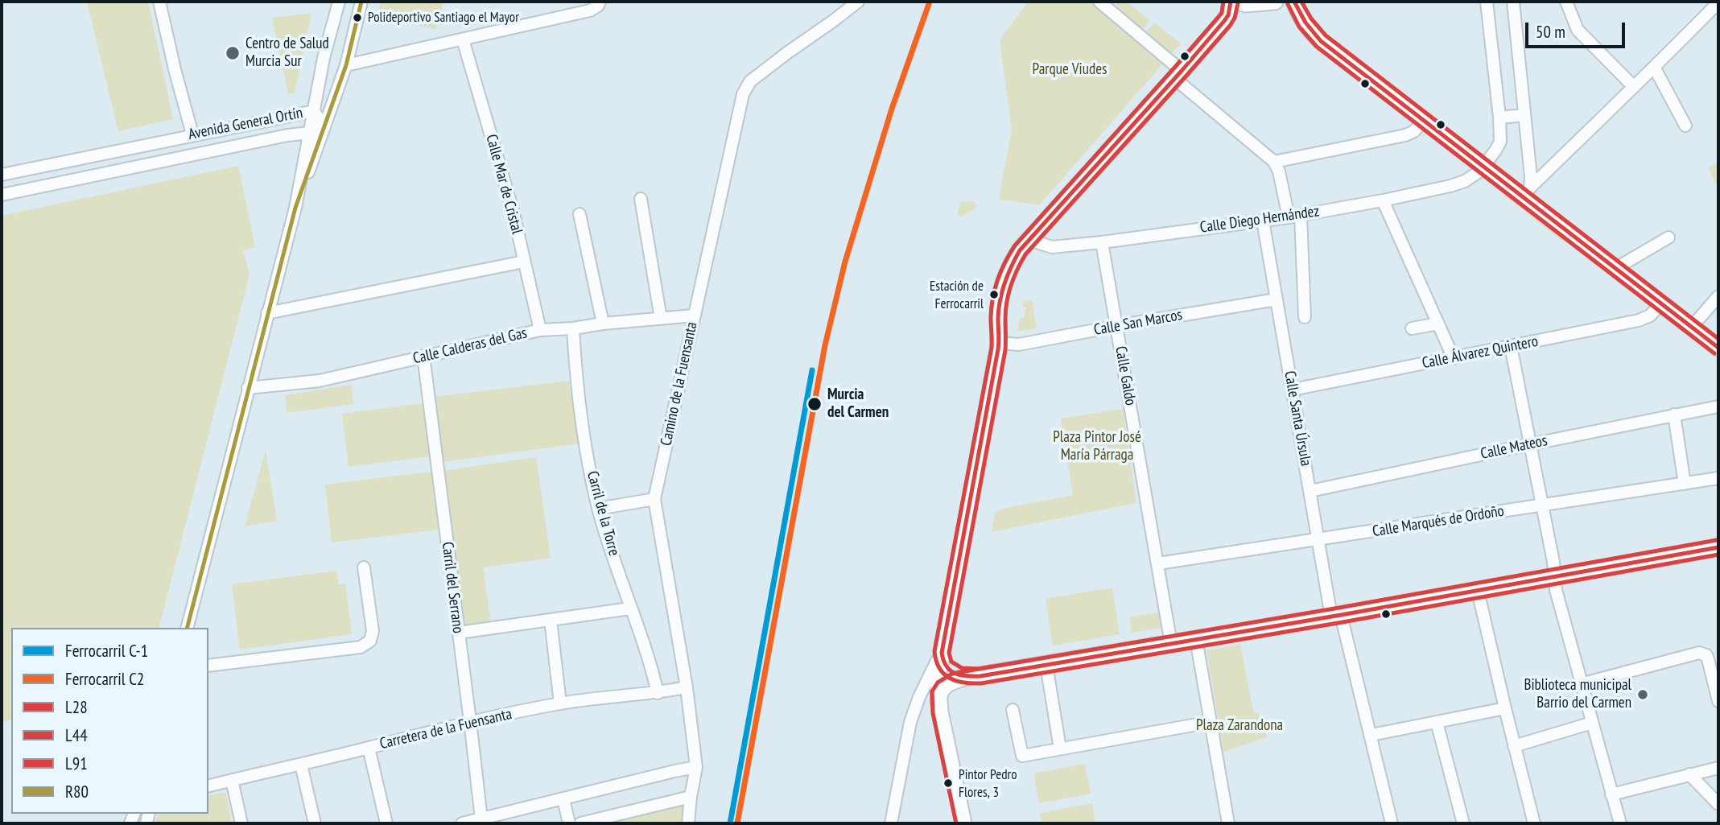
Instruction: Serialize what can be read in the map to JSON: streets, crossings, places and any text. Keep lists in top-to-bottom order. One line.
{"streets":{"street":["Avenida General Ortín","Calle Mar de Cristal","Calle Diego Hernández","Calle San Marcos","Calle Calderas del Gas","Calle Álvarez Quintero","Calle Galdo","Camino de la Fuensanta","Calle Santa Úrsula","Calle Mateos","Carril de la Torre","Calle Marqués de Ordoño","Carril del Serrano","Carretera de la Fuensanta"]},"crossings":[["Calle Mar de Cristal","Calle Calderas del Gas"],["Calle Diego Hernández","Calle Galdo"],["Calle Diego Hernández","Calle Santa Úrsula"],["Calle San Marcos","Calle Galdo"],["Calle San Marcos","Calle Santa Úrsula"],["Calle Calderas del Gas","Camino de la Fuensanta"],["Calle Calderas del Gas","Carril de la Torre"],["Calle Calderas del Gas","Carril del Serrano"],["Calle Álvarez Quintero","Calle Santa Úrsula"],["Calle Galdo","Calle Marqués de Ordoño"],["Camino de la Fuensanta","Carretera de la Fuensanta"],["Calle Santa Úrsula","Calle Mateos"],["Calle Santa Úrsula","Calle Marqués de Ordoño"],["Carril de la Torre","Carretera de la Fuensanta"],["Carril del Serrano","Carretera de la Fuensanta"]],"parks":["Parque Viudes","Plaza Pintor José María Párraga","Plaza Zarandona"],"places":["Polideportivo Santiago el Mayor","Centro de Salud Murcia Sur","Estación de Ferrocarril","Murcia del Carmen","Biblioteca municipal Barrio del Carmen","Pintor Pedro Flores, 3"],"lines":["transit line L28","transit line L44","transit line L91","transit line R80","rail line C2","rail line C-1"],"legend":["Ferrocarril C-1","Ferrocarril C2","L28","L44","L91","R80"],"scale_bar":"50 m"}
